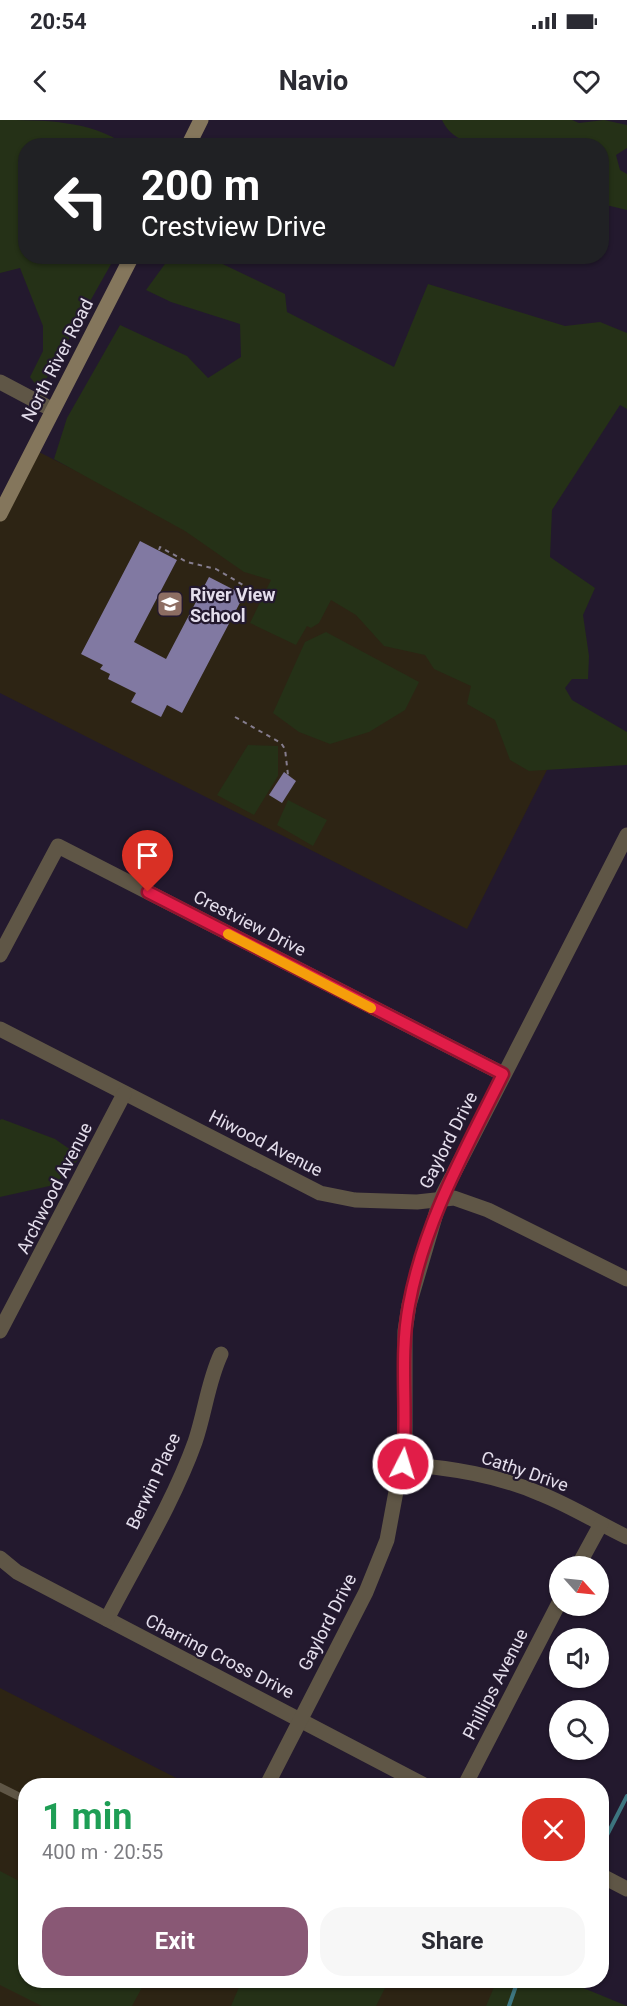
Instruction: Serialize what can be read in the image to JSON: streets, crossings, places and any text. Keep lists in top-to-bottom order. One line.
{"streets":{"street":["North River Road","Crestview Drive","Gaylord Drive","Hiwood Avenue","Archwood Avenue","Cathy Drive","Berwin Place","Charring Cross Drive","Phillips Avenue"]},"crossings":[["Crestview Drive","Gaylord Drive"],["Gaylord Drive","Hiwood Avenue"],["Gaylord Drive","Cathy Drive"],["Gaylord Drive","Charring Cross Drive"],["Hiwood Avenue","Archwood Avenue"],["Berwin Place","Charring Cross Drive"]],"places":{"school or university":["River View School"]},"north":"bottom right","page":{"status":"20:54","header":"Navio","turn":["200 m","Crestview Drive"],"heading":["1 min","400 m · 20:55"],"buttons":["Exit","Share"]}}
